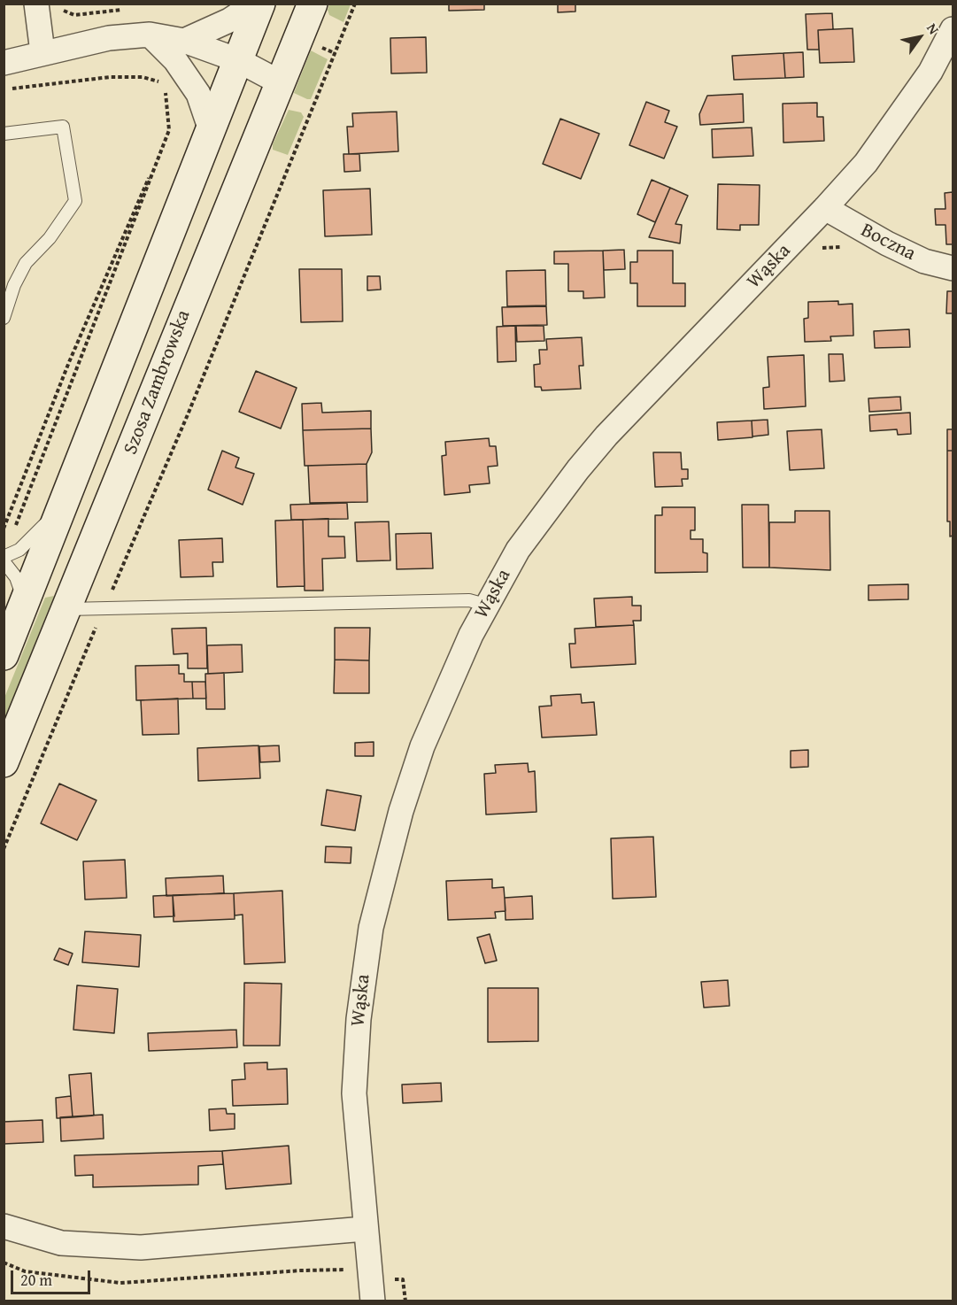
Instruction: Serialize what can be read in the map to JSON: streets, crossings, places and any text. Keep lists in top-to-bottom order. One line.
{"streets":{"main road":["Szosa Zambrowska"],"street":["Boczna","Wąska"]},"crossings":[["Boczna","Wąska"]],"scale_bar":"20 m","north":"top right"}
